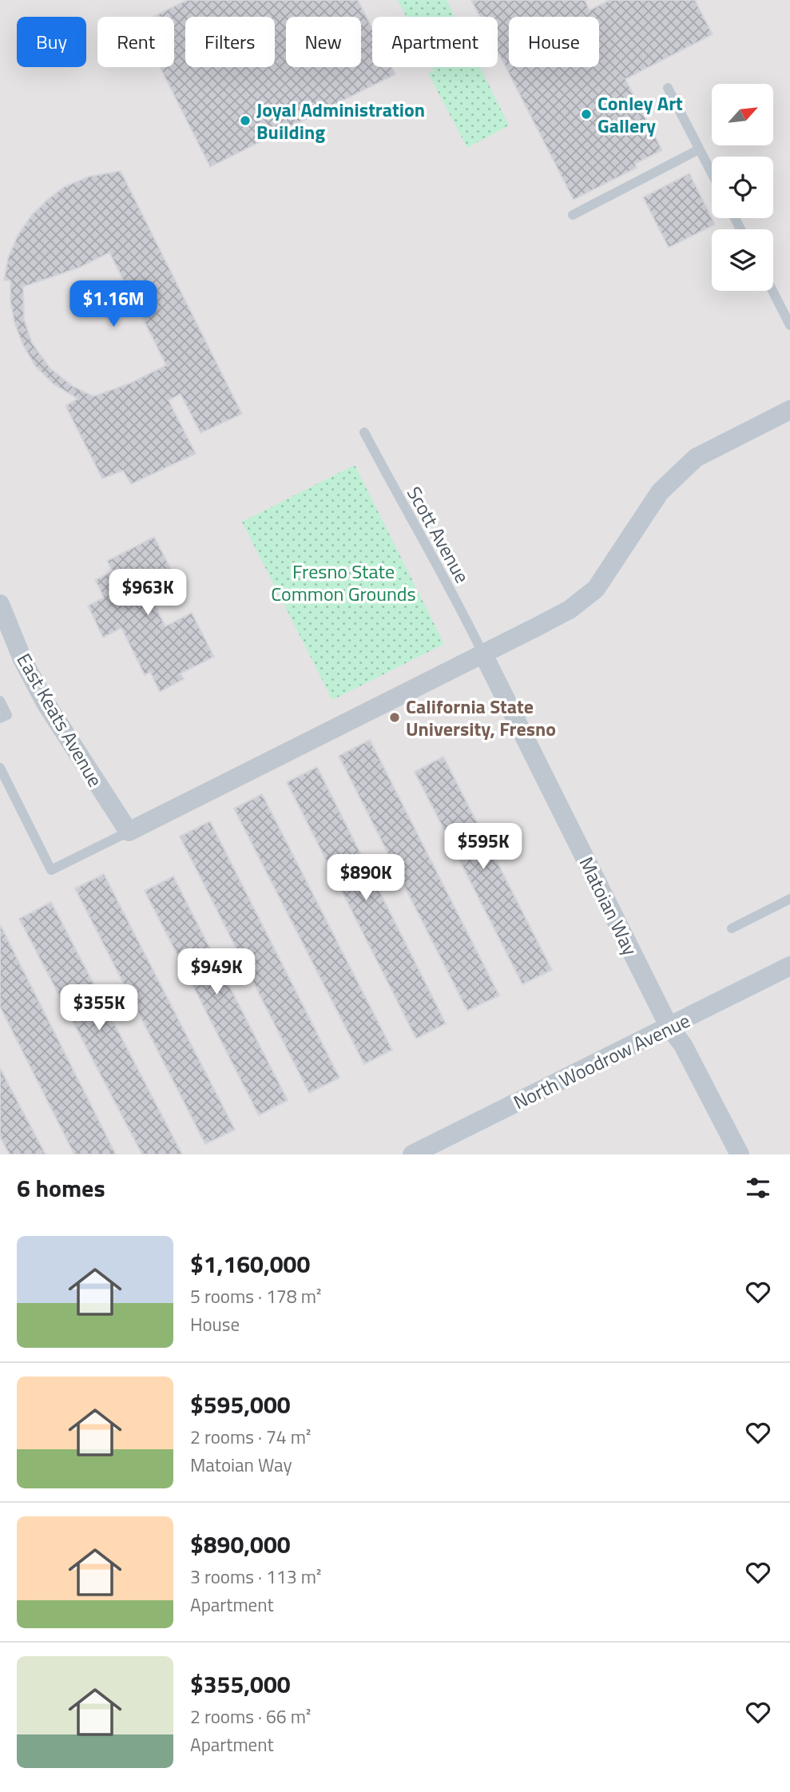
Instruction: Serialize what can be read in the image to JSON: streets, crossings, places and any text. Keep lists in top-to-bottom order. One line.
{"streets":{"street":["East Keats Avenue","Matoian Way","North Woodrow Avenue"],"lane":["Scott Avenue"]},"crossings":[["Scott Avenue","Matoian Way"],["Matoian Way","North Woodrow Avenue"]],"parks":["Fresno State Common Grounds"],"places":["Conley Art Gallery","Joyal Administration Building","California State University, Fresno"],"north":"top right","page":{"chip":["Buy","Rent","Filters","New","Apartment","House"],"price":["$1.16M","$963K","$595K","$890K","$949K","$355K"],"heading":"6 homes","list":[{"name":"$1,160,000","note":"5 rooms · 178 m² · House"},{"name":"$595,000","note":"2 rooms · 74 m² · Matoian Way"},{"name":"$890,000","note":"3 rooms · 113 m² · Apartment"},{"name":"$355,000","note":"2 rooms · 66 m² · Apartment"}]}}
